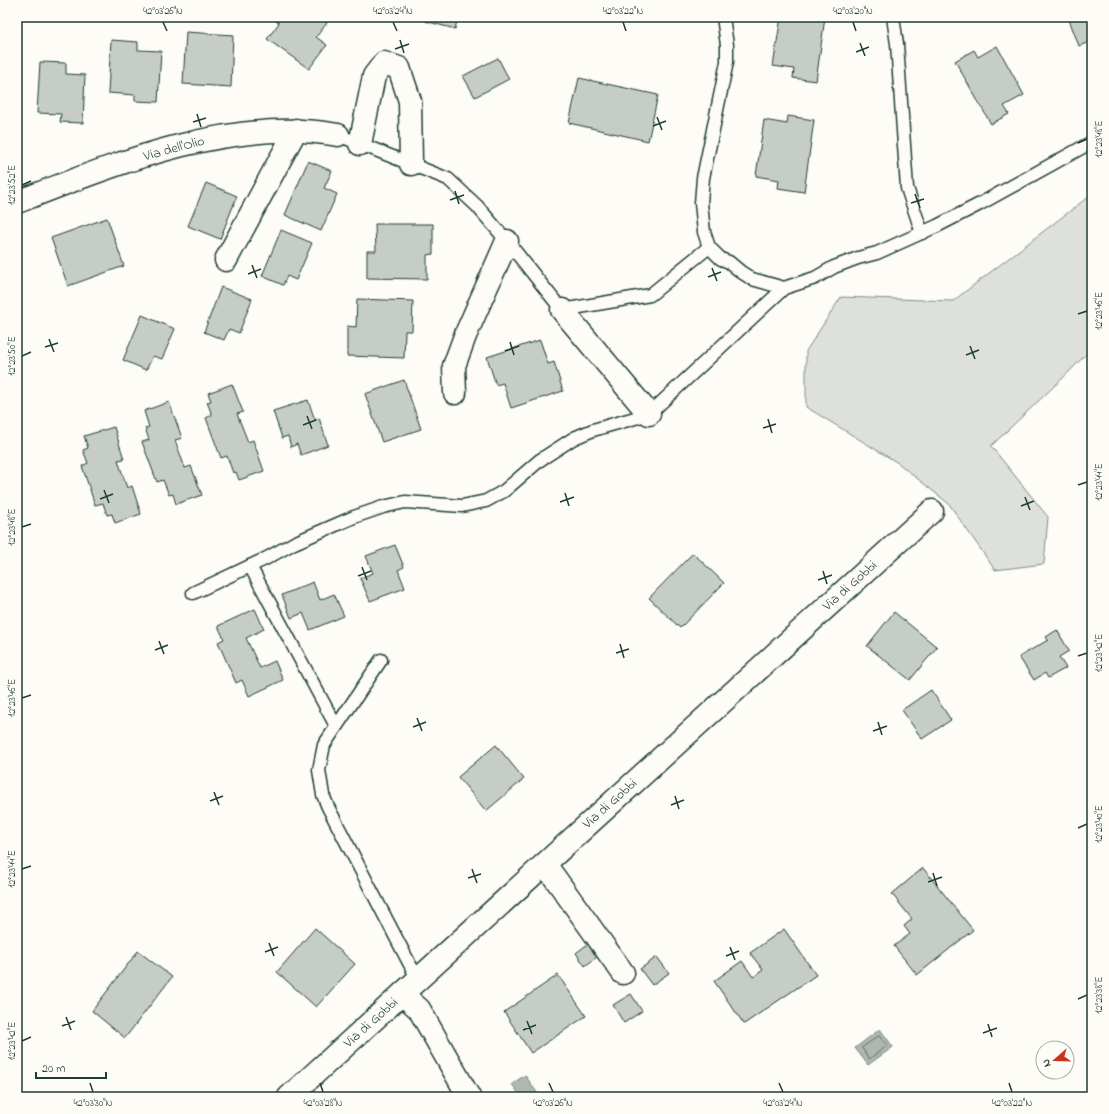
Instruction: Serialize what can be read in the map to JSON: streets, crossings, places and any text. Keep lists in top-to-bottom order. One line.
{"streets":{"street":["Via dell'Olio","Via di Gobbi"]},"scale_bar":"20 m","north":"left","coordinates":["42°03'26\"N","42°03'24\"N","42°03'22\"N","42°03'20\"N","12°23'48\"E","12°23'52\"E","12°23'46\"E","12°23'50\"E","12°23'44\"E","12°23'42\"E","12°23'40\"E","12°23'38\"E","42°03'30\"N","42°03'28\"N"]}
